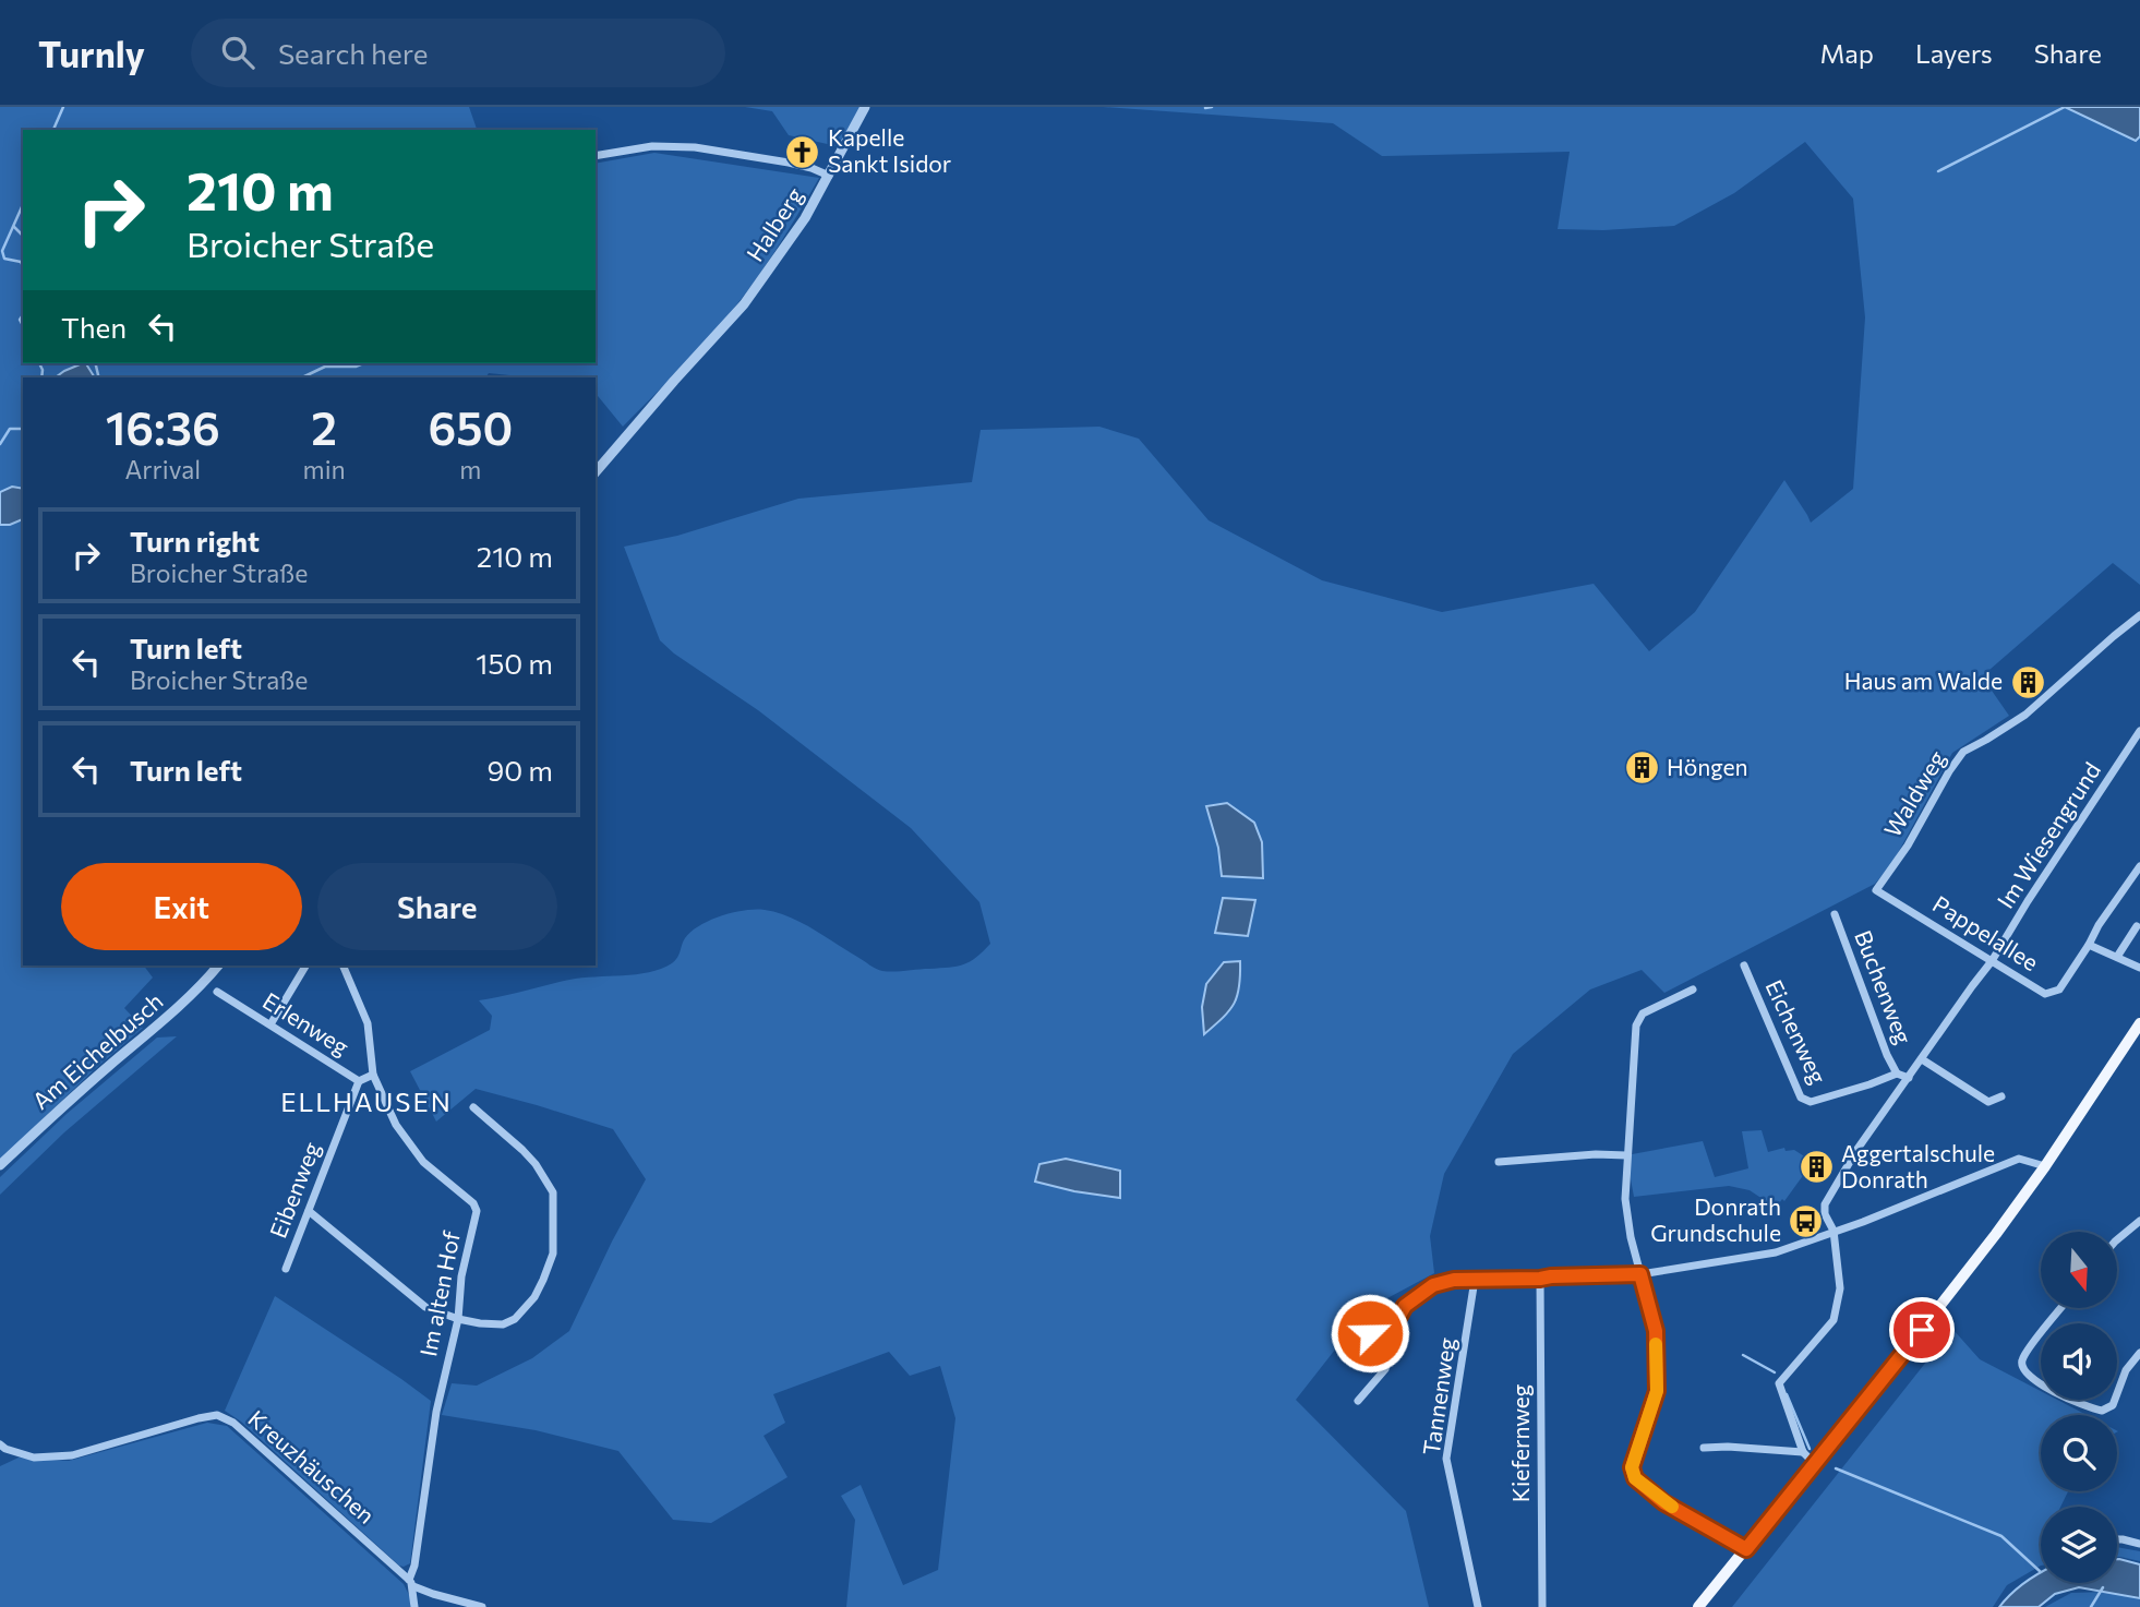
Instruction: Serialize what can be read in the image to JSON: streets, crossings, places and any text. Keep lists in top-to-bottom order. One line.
{"streets":{"street":["Halberg","Waldweg","Im Wiesengrund","Pappelallee","Buchenweg","Erlenweg","Eichenweg","Am Eichelbusch","Eibenweg","Im alten Hof","Tannenweg","Kiefernweg","Kreuzhäuschen"]},"crossings":[["Waldweg","Pappelallee"],["Im Wiesengrund","Pappelallee"],["Buchenweg","Eichenweg"],["Erlenweg","Eibenweg"],["Erlenweg","Im alten Hof"],["Im alten Hof","Kreuzhäuschen"]],"districts":["ELLHAUSEN"],"places":{"church":["Kapelle Sankt Isidor"],"building":["Haus am Walde","Höngen","Aggertalschule Donrath"],"bus stop":["Donrath Grundschule"]},"north":"bottom","page":{"header":"Turnly","search":"Search here","nav":["Map","Layers","Share"],"turn":["210 m","Broicher Straße"],"then":"Then","eta":["16:36","Arrival","2","min","650","m"],"list":[{"name":"Turn right","note":"Broicher Straße","value":"210 m"},{"name":"Turn left","note":"Broicher Straße","value":"150 m"},{"name":"Turn left","value":"90 m"}],"buttons":["Exit","Share"]}}
